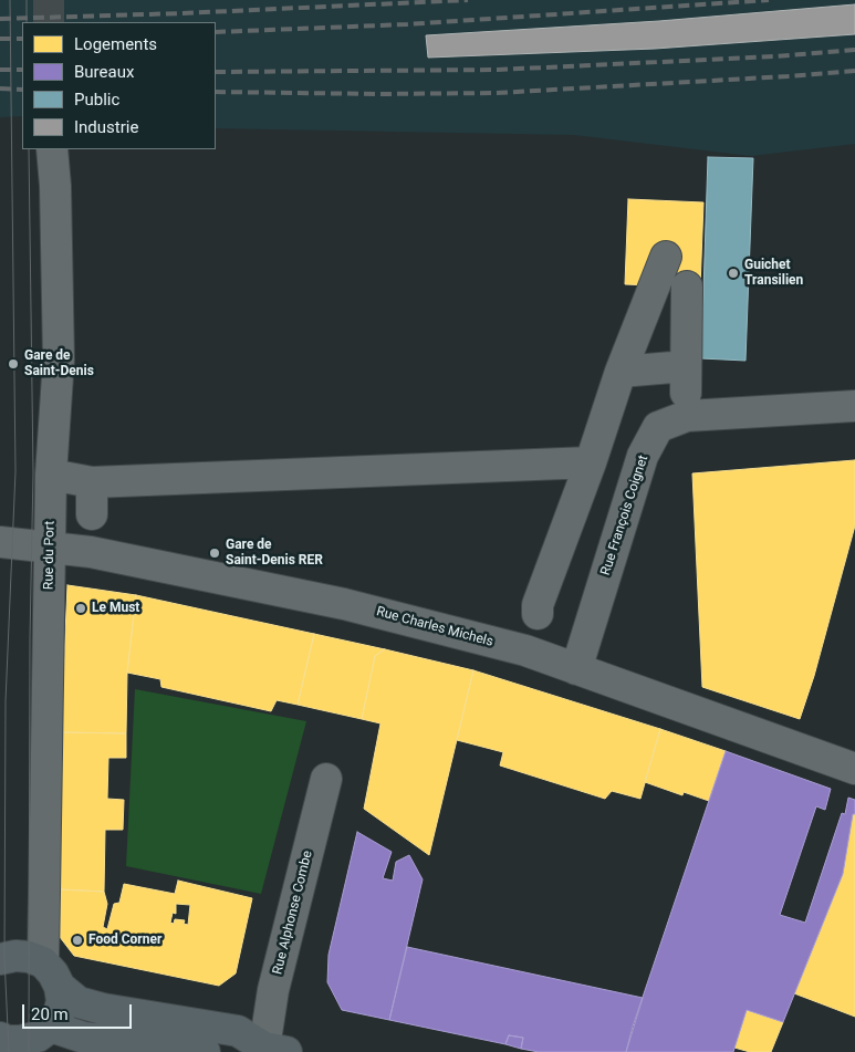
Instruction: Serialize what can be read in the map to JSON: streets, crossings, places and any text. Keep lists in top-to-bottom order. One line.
{"streets":{"street":["Rue François Coignet","Rue du Port","Rue Charles Michels","Rue Alphonse Combe"]},"crossings":[["Rue François Coignet","Rue Charles Michels"],["Rue du Port","Rue Charles Michels"]],"places":["Guichet Transilien","Gare de Saint-Denis","Gare de Saint-Denis RER","Le Must","Food Corner"],"legend":["Logements","Bureaux","Public","Industrie"],"scale_bar":"20 m"}
